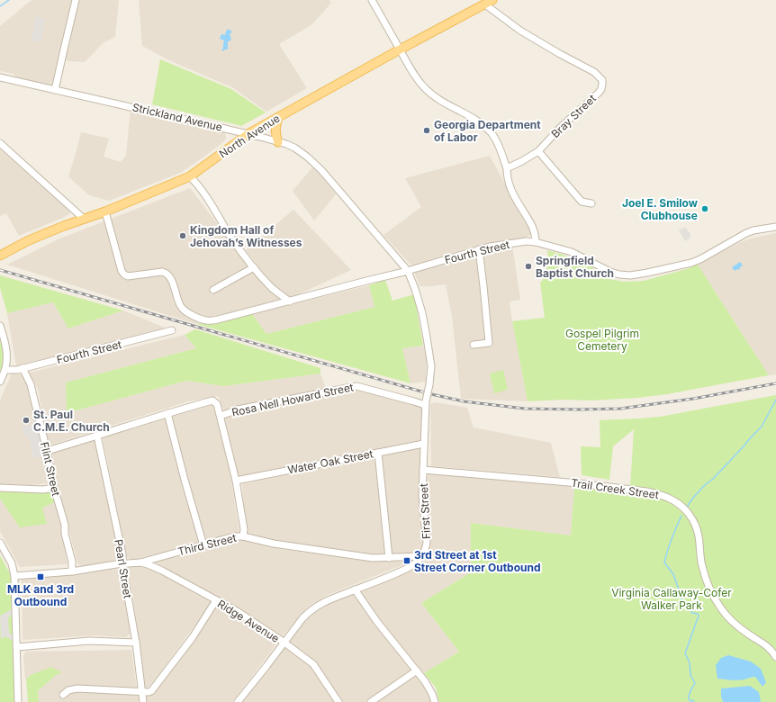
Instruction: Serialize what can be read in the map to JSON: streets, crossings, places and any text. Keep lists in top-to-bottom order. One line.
{"streets":{"main road":["North Avenue"],"street":["Bray Street","Strickland Avenue","Fourth Street","Rosa Nell Howard Street","Water Oak Street","Flint Street","Trail Creek Street","First Street","Third Street","Pearl Street","Ridge Avenue"]},"crossings":[["Bray Street","North Avenue"],["Strickland Avenue","North Avenue"],["Strickland Avenue","Fourth Street"],["Strickland Avenue","First Street"],["North Avenue","Fourth Street"],["Fourth Street","Flint Street"],["Fourth Street","First Street"],["Rosa Nell Howard Street","Flint Street"],["Rosa Nell Howard Street","First Street"],["Rosa Nell Howard Street","Pearl Street"],["Water Oak Street","First Street"],["Flint Street","Third Street"],["Trail Creek Street","First Street"],["First Street","Third Street"],["Third Street","Pearl Street"],["Third Street","Ridge Avenue"]],"parks":["Gospel Pilgrim Cemetery","Virginia Callaway-Cofer Walker Park"],"places":{"other":["Georgia Department of Labor","Joel E. Smilow Clubhouse","Kingdom Hall of Jehovah’s Witnesses","Springfield Baptist Church","St. Paul C.M.E. Church"],"transit":["3rd Street at 1st Street Corner Outbound","MLK and 3rd Outbound"]}}
